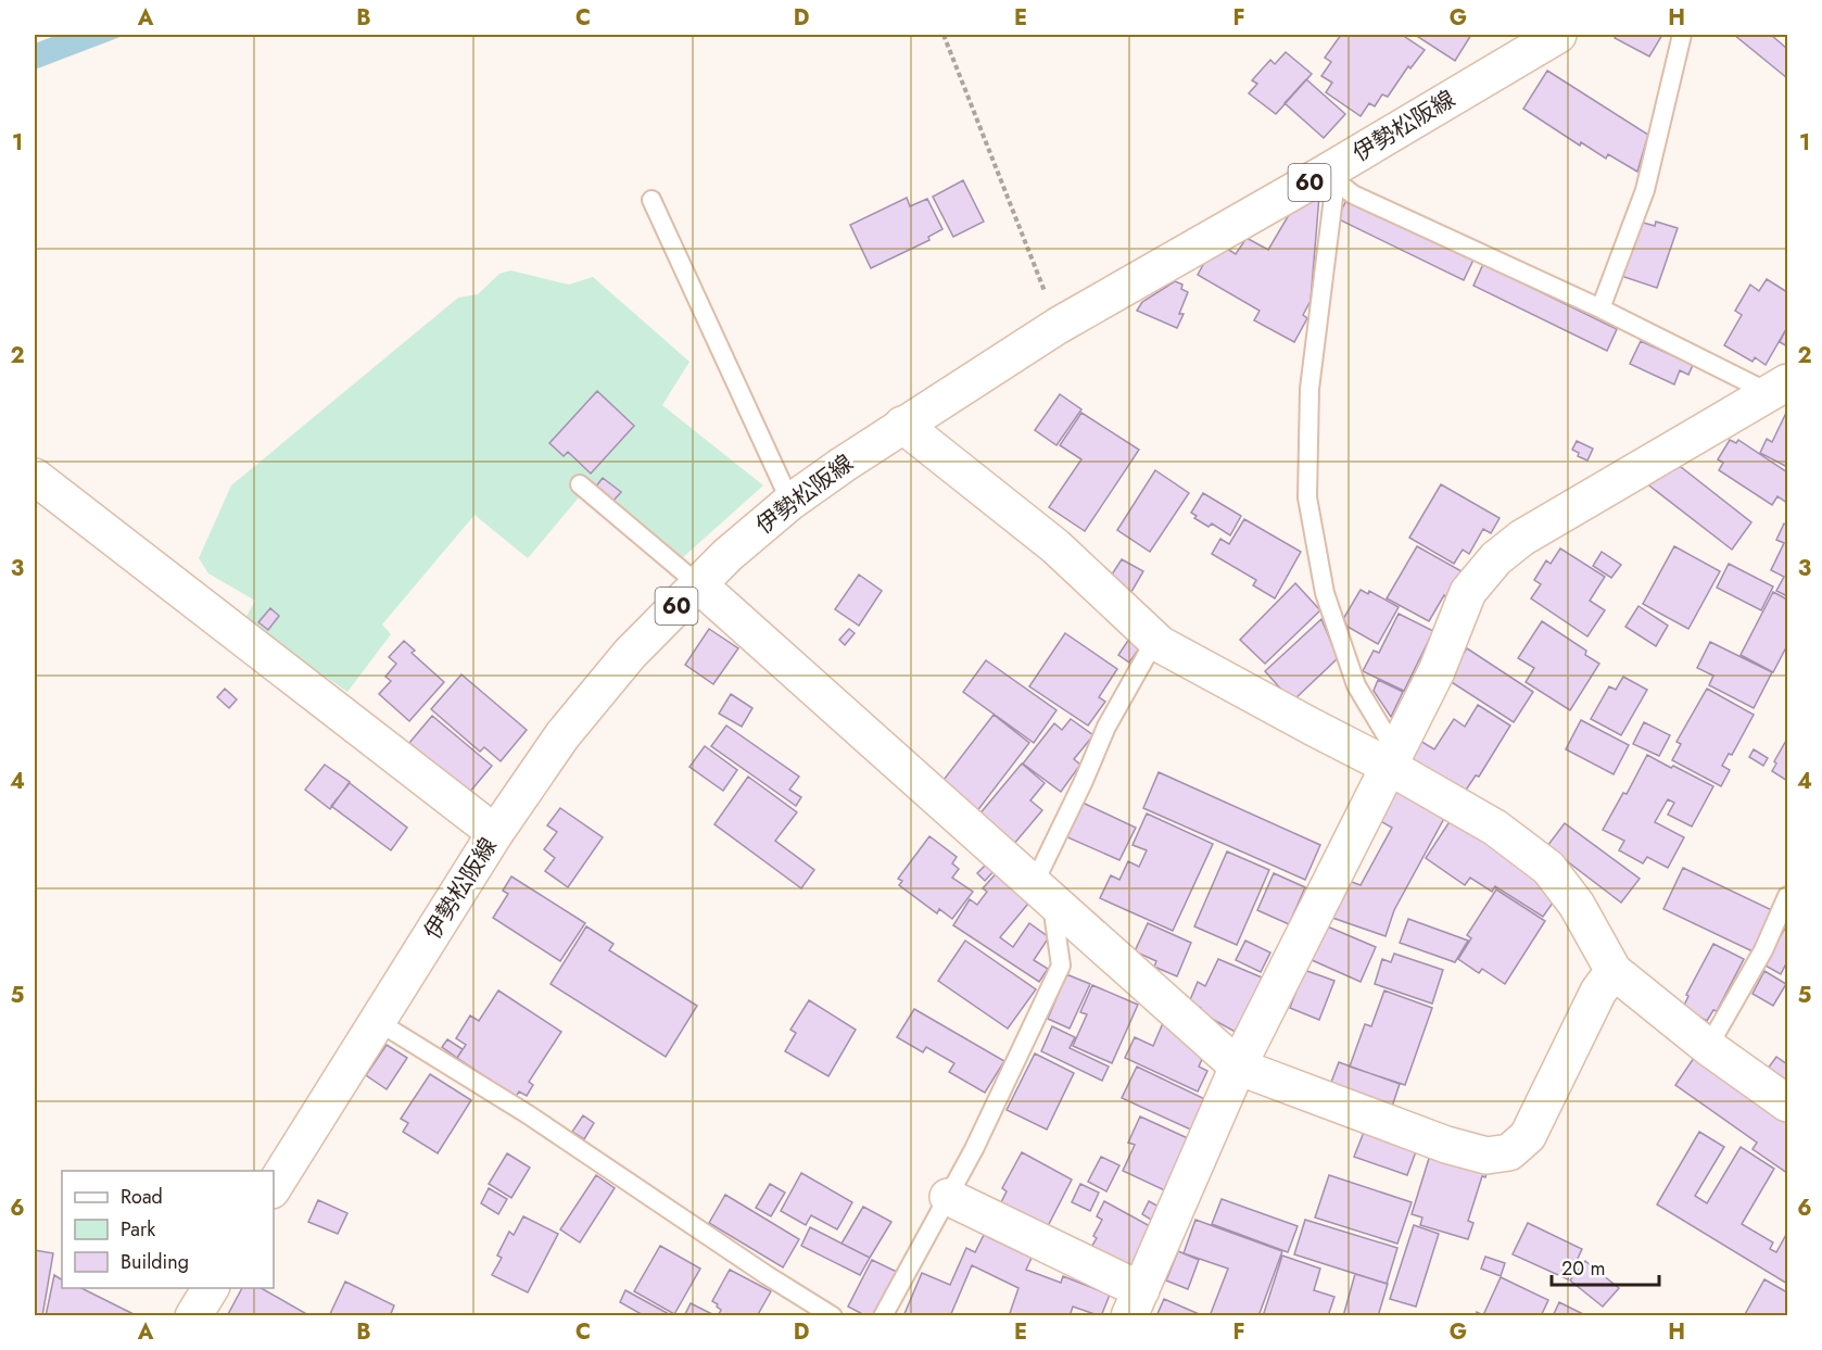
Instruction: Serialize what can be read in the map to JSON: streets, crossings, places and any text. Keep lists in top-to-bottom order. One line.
{"streets":{"street":["伊勢松阪線","60"]},"legend":["Road","Park","Building"],"scale_bar":"20 m","grid":{"columns":["A","B","C","D","E","F","G","H"],"rows":["1","2","3","4","5","6"]}}
